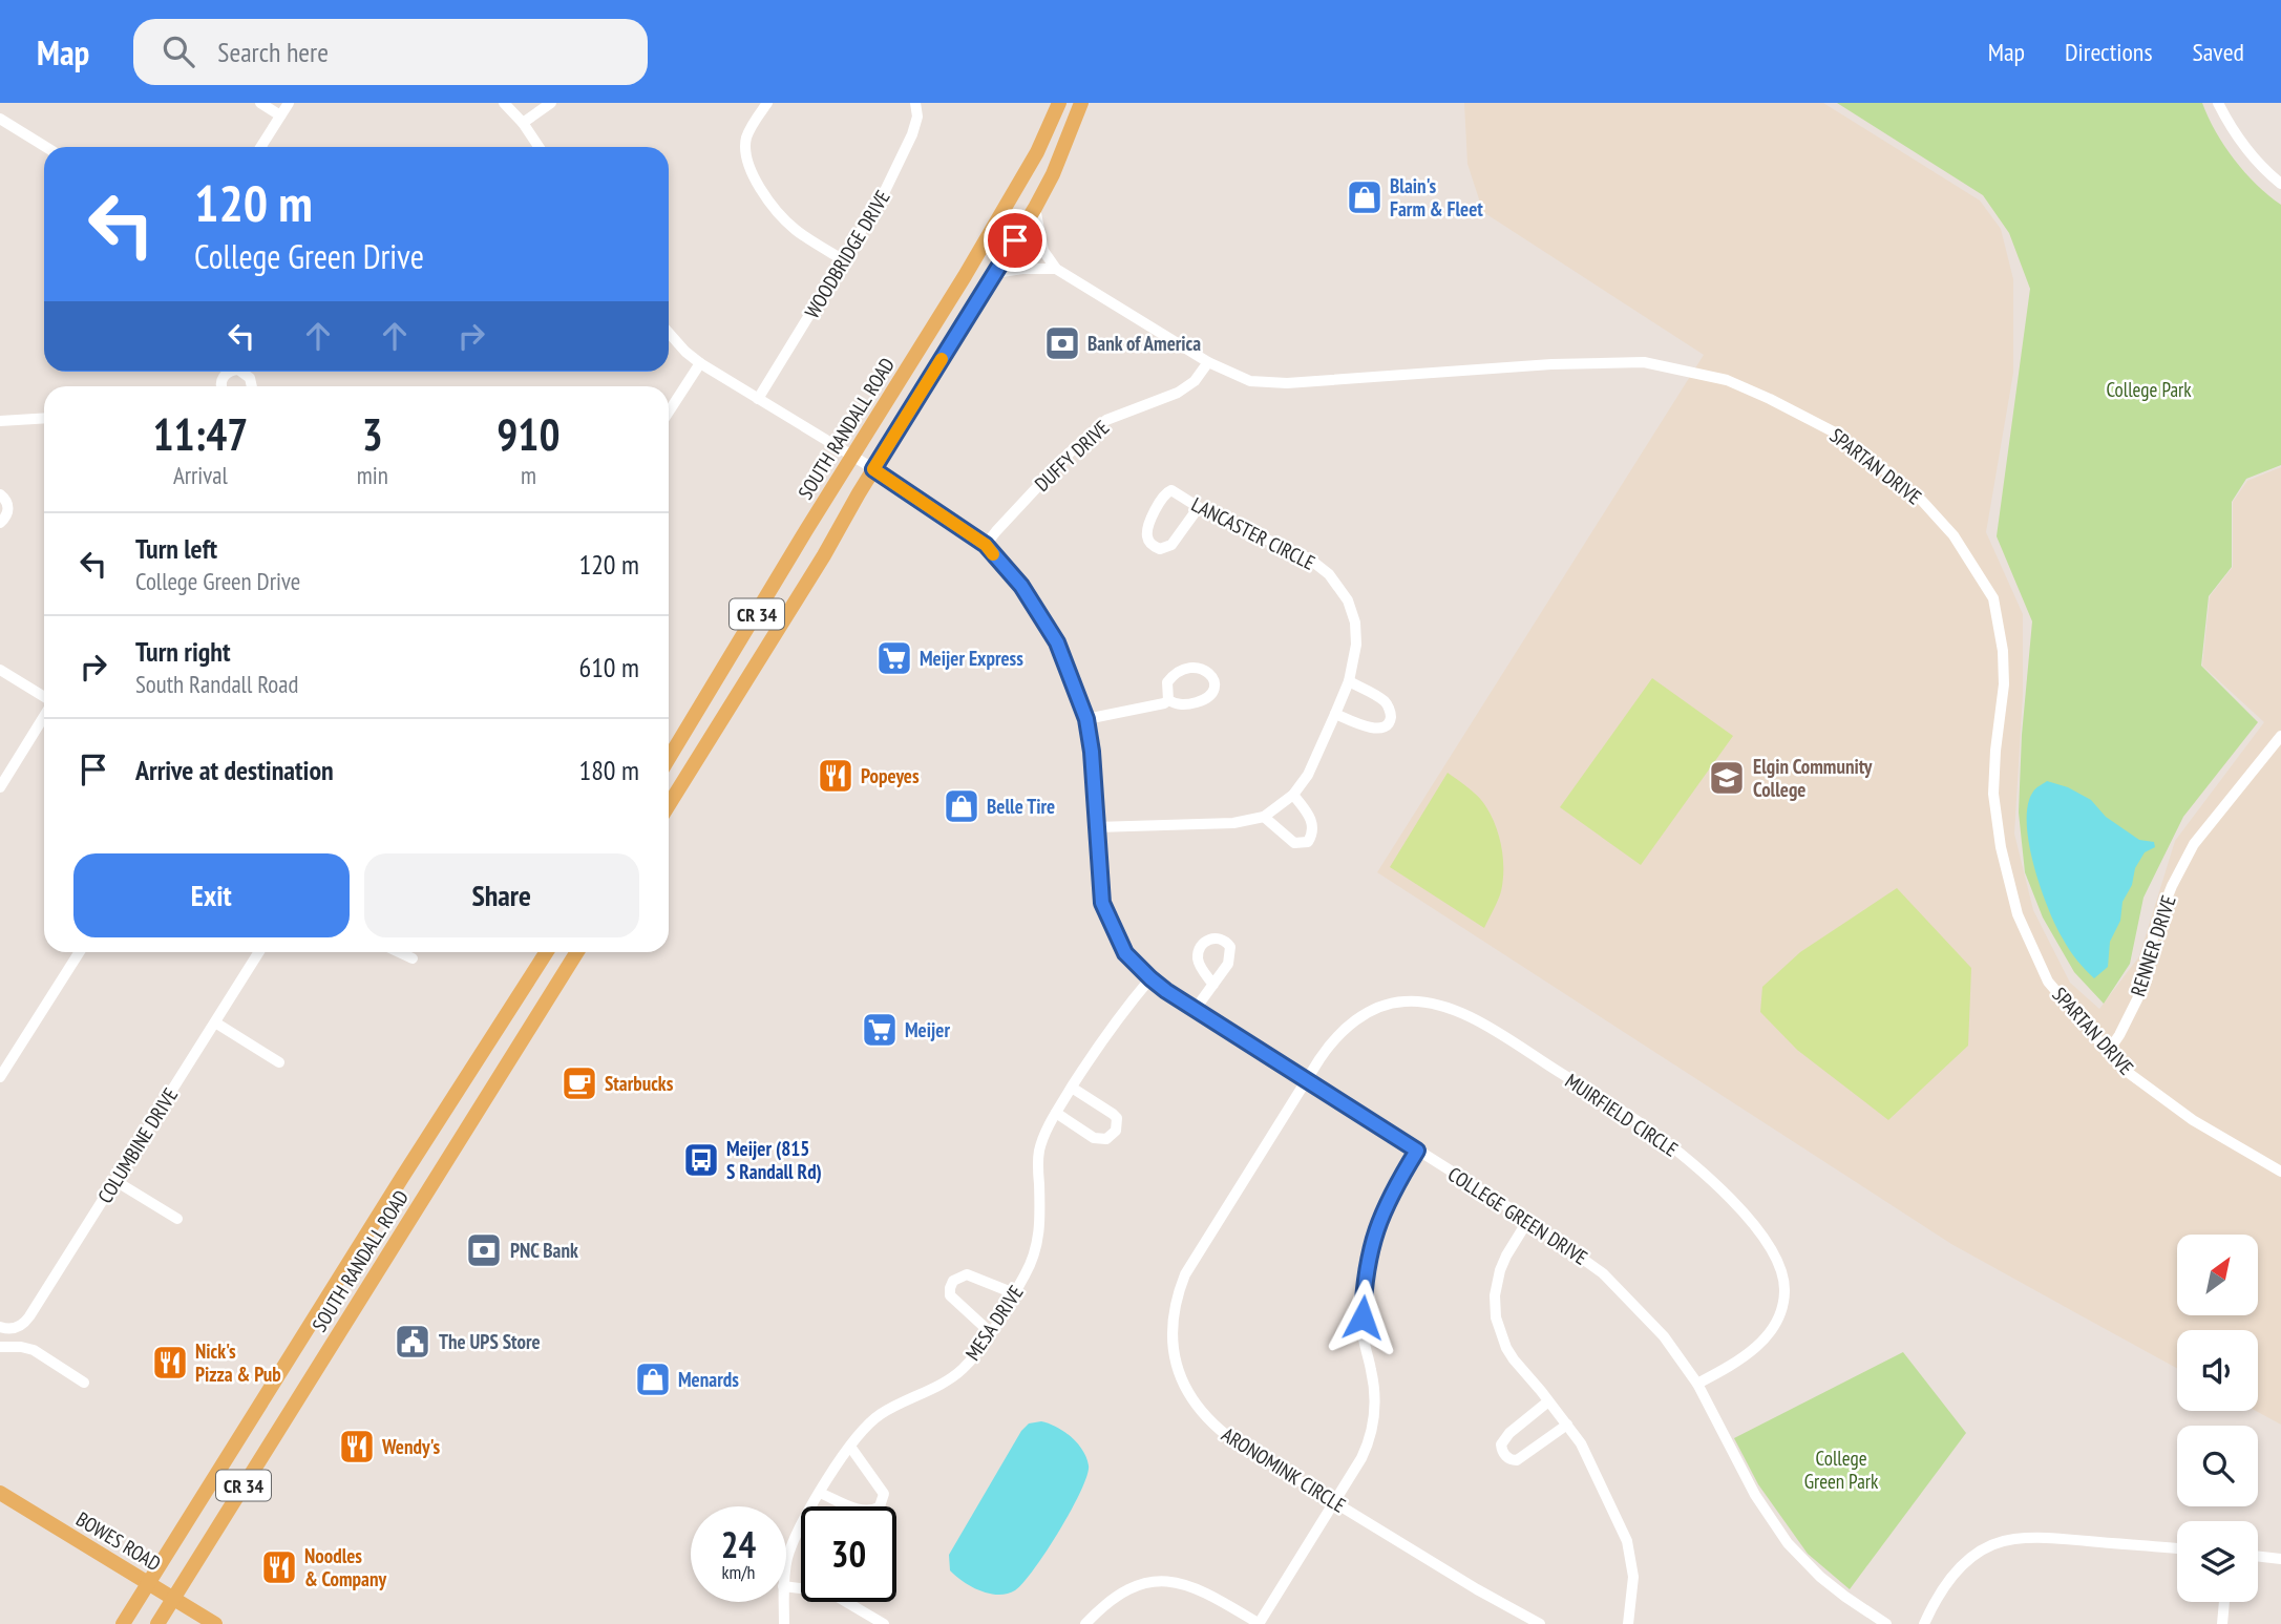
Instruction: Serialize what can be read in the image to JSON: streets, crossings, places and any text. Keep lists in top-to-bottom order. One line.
{"streets":{"main road":["SOUTH RANDALL ROAD","CR 34","BOWES ROAD"],"street":["WOODBRIDGE DRIVE","DUFFY DRIVE","SPARTAN DRIVE","LANCASTER CIRCLE","RENNER DRIVE","MUIRFIELD CIRCLE","COLUMBINE DRIVE","COLLEGE GREEN DRIVE","MESA DRIVE","ARONOMINK CIRCLE"]},"crossings":[["WOODBRIDGE DRIVE","COLLEGE GREEN DRIVE"],["SOUTH RANDALL ROAD","CR 34"],["SOUTH RANDALL ROAD","COLLEGE GREEN DRIVE"],["SOUTH RANDALL ROAD","BOWES ROAD"],["DUFFY DRIVE","SPARTAN DRIVE"],["DUFFY DRIVE","COLLEGE GREEN DRIVE"],["SPARTAN DRIVE","RENNER DRIVE"],["LANCASTER CIRCLE","COLLEGE GREEN DRIVE"],["CR 34","COLLEGE GREEN DRIVE"],["CR 34","BOWES ROAD"],["MUIRFIELD CIRCLE","COLLEGE GREEN DRIVE"],["MUIRFIELD CIRCLE","ARONOMINK CIRCLE"],["COLLEGE GREEN DRIVE","MESA DRIVE"],["COLLEGE GREEN DRIVE","ARONOMINK CIRCLE"]],"parks":["College Park","College Green Park"],"places":{"shop":["Blain's Farm & Fleet","Belle Tire","Menards"],"bank":["Bank of America","PNC Bank"],"supermarket":["Meijer Express","Meijer"],"restaurant":["Popeyes","Nick's Pizza & Pub","Wendy's","Noodles & Company"],"school or university":["Elgin Community College"],"cafe":["Starbucks"],"bus stop":["Meijer (815 S Randall Rd)"],"public building":["The UPS Store"]},"north":"top right","page":{"header":"Map","search":"Search here","nav":["Map","Directions","Saved"],"turn":["120 m","College Green Drive"],"eta":["11:47","Arrival","3","min","910","m"],"list":[{"name":"Turn left","note":"College Green Drive","value":"120 m"},{"name":"Turn right","note":"South Randall Road","value":"610 m"},{"name":"Arrive at destination","value":"180 m"}],"buttons":["Exit","Share"],"speed":"24 km/h","limit":"30"}}
